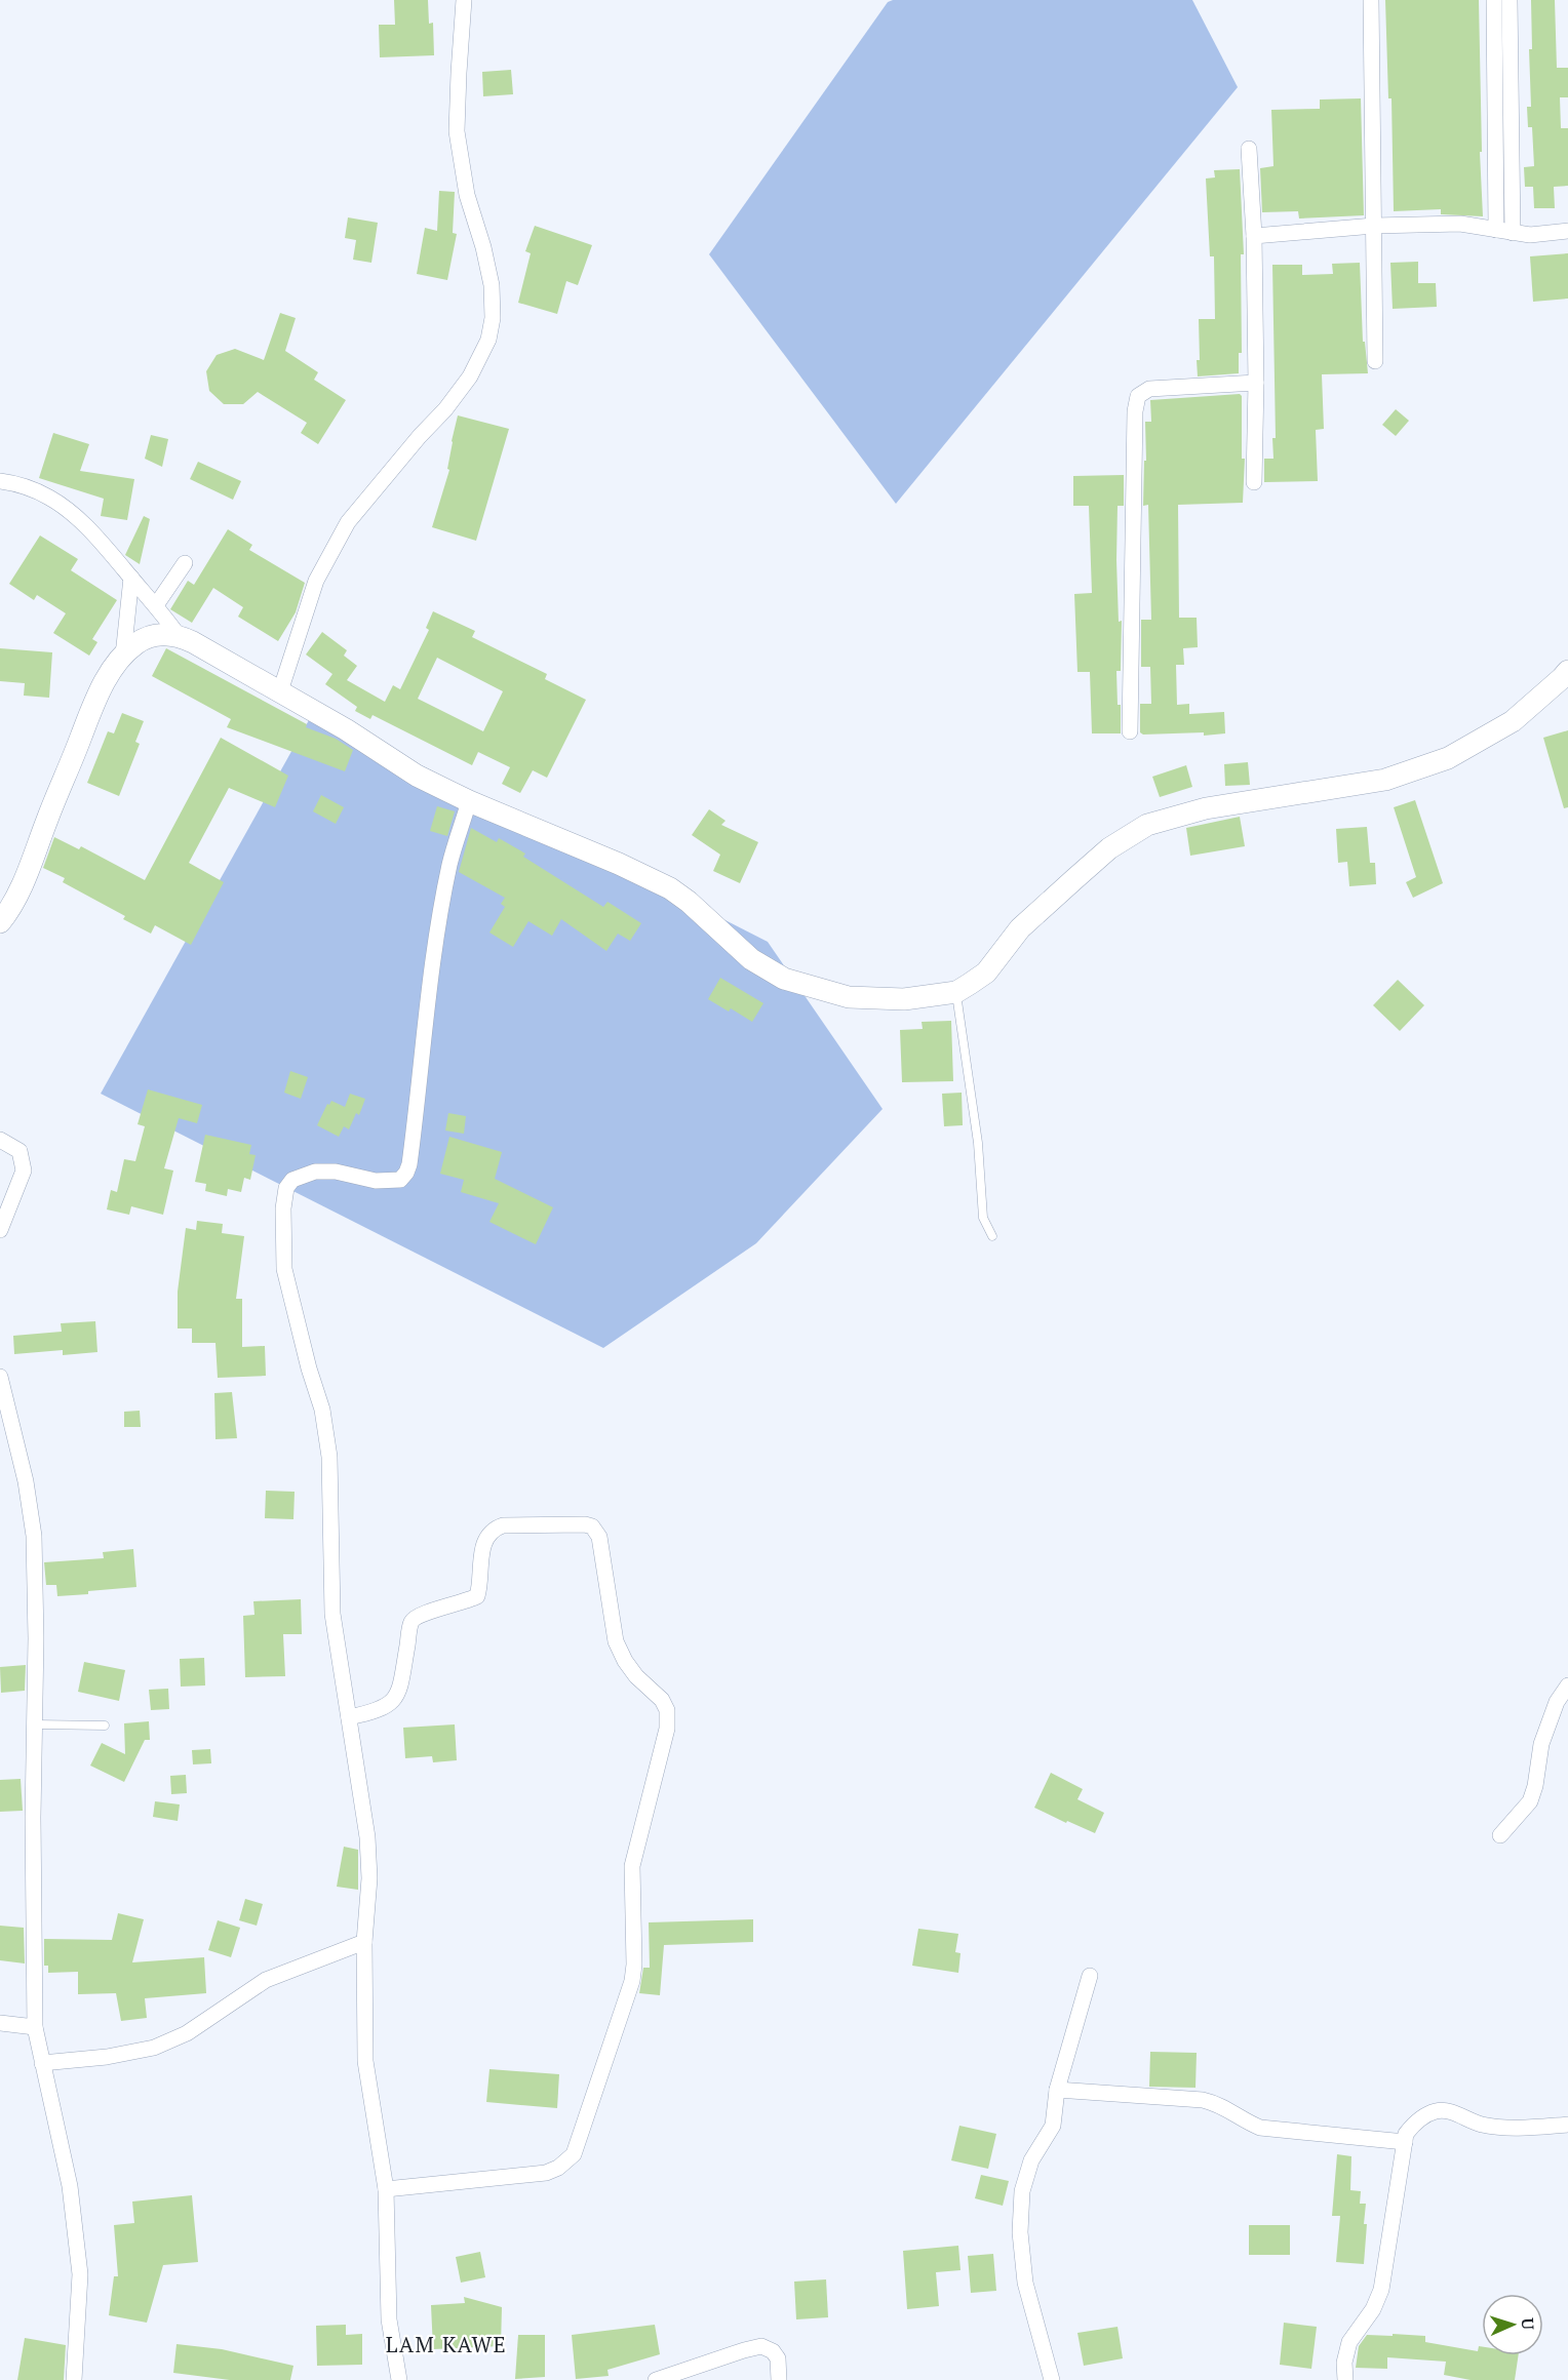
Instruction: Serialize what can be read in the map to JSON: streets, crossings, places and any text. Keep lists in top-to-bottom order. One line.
{"districts":["LAM KAWE"],"north":"right"}
